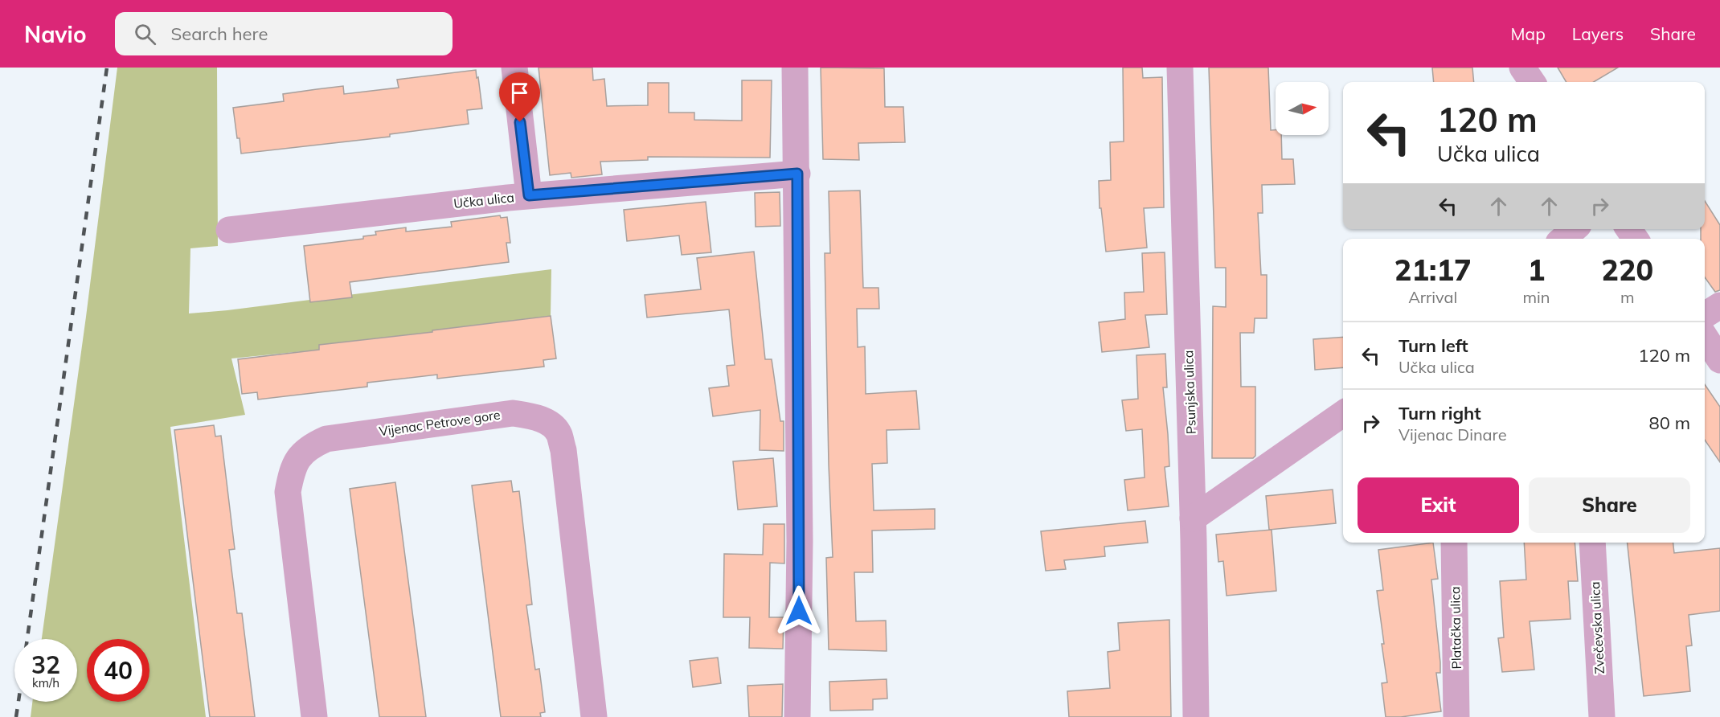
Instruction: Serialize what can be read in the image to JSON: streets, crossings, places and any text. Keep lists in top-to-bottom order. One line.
{"streets":{"street":["Učka ulica","Psunjska ulica","Vijenac Petrove gore","Platačka ulica","Zvečevska ulica"]},"north":"right","page":{"header":"Navio","search":"Search here","nav":["Map","Layers","Share"],"turn":["120 m","Učka ulica"],"eta":["21:17","Arrival","1","min","220","m"],"list":[{"name":"Turn left","note":"Učka ulica","value":"120 m"},{"name":"Turn right","note":"Vijenac Dinare","value":"80 m"}],"buttons":["Exit","Share"],"speed":"32 km/h","limit":"40"}}
